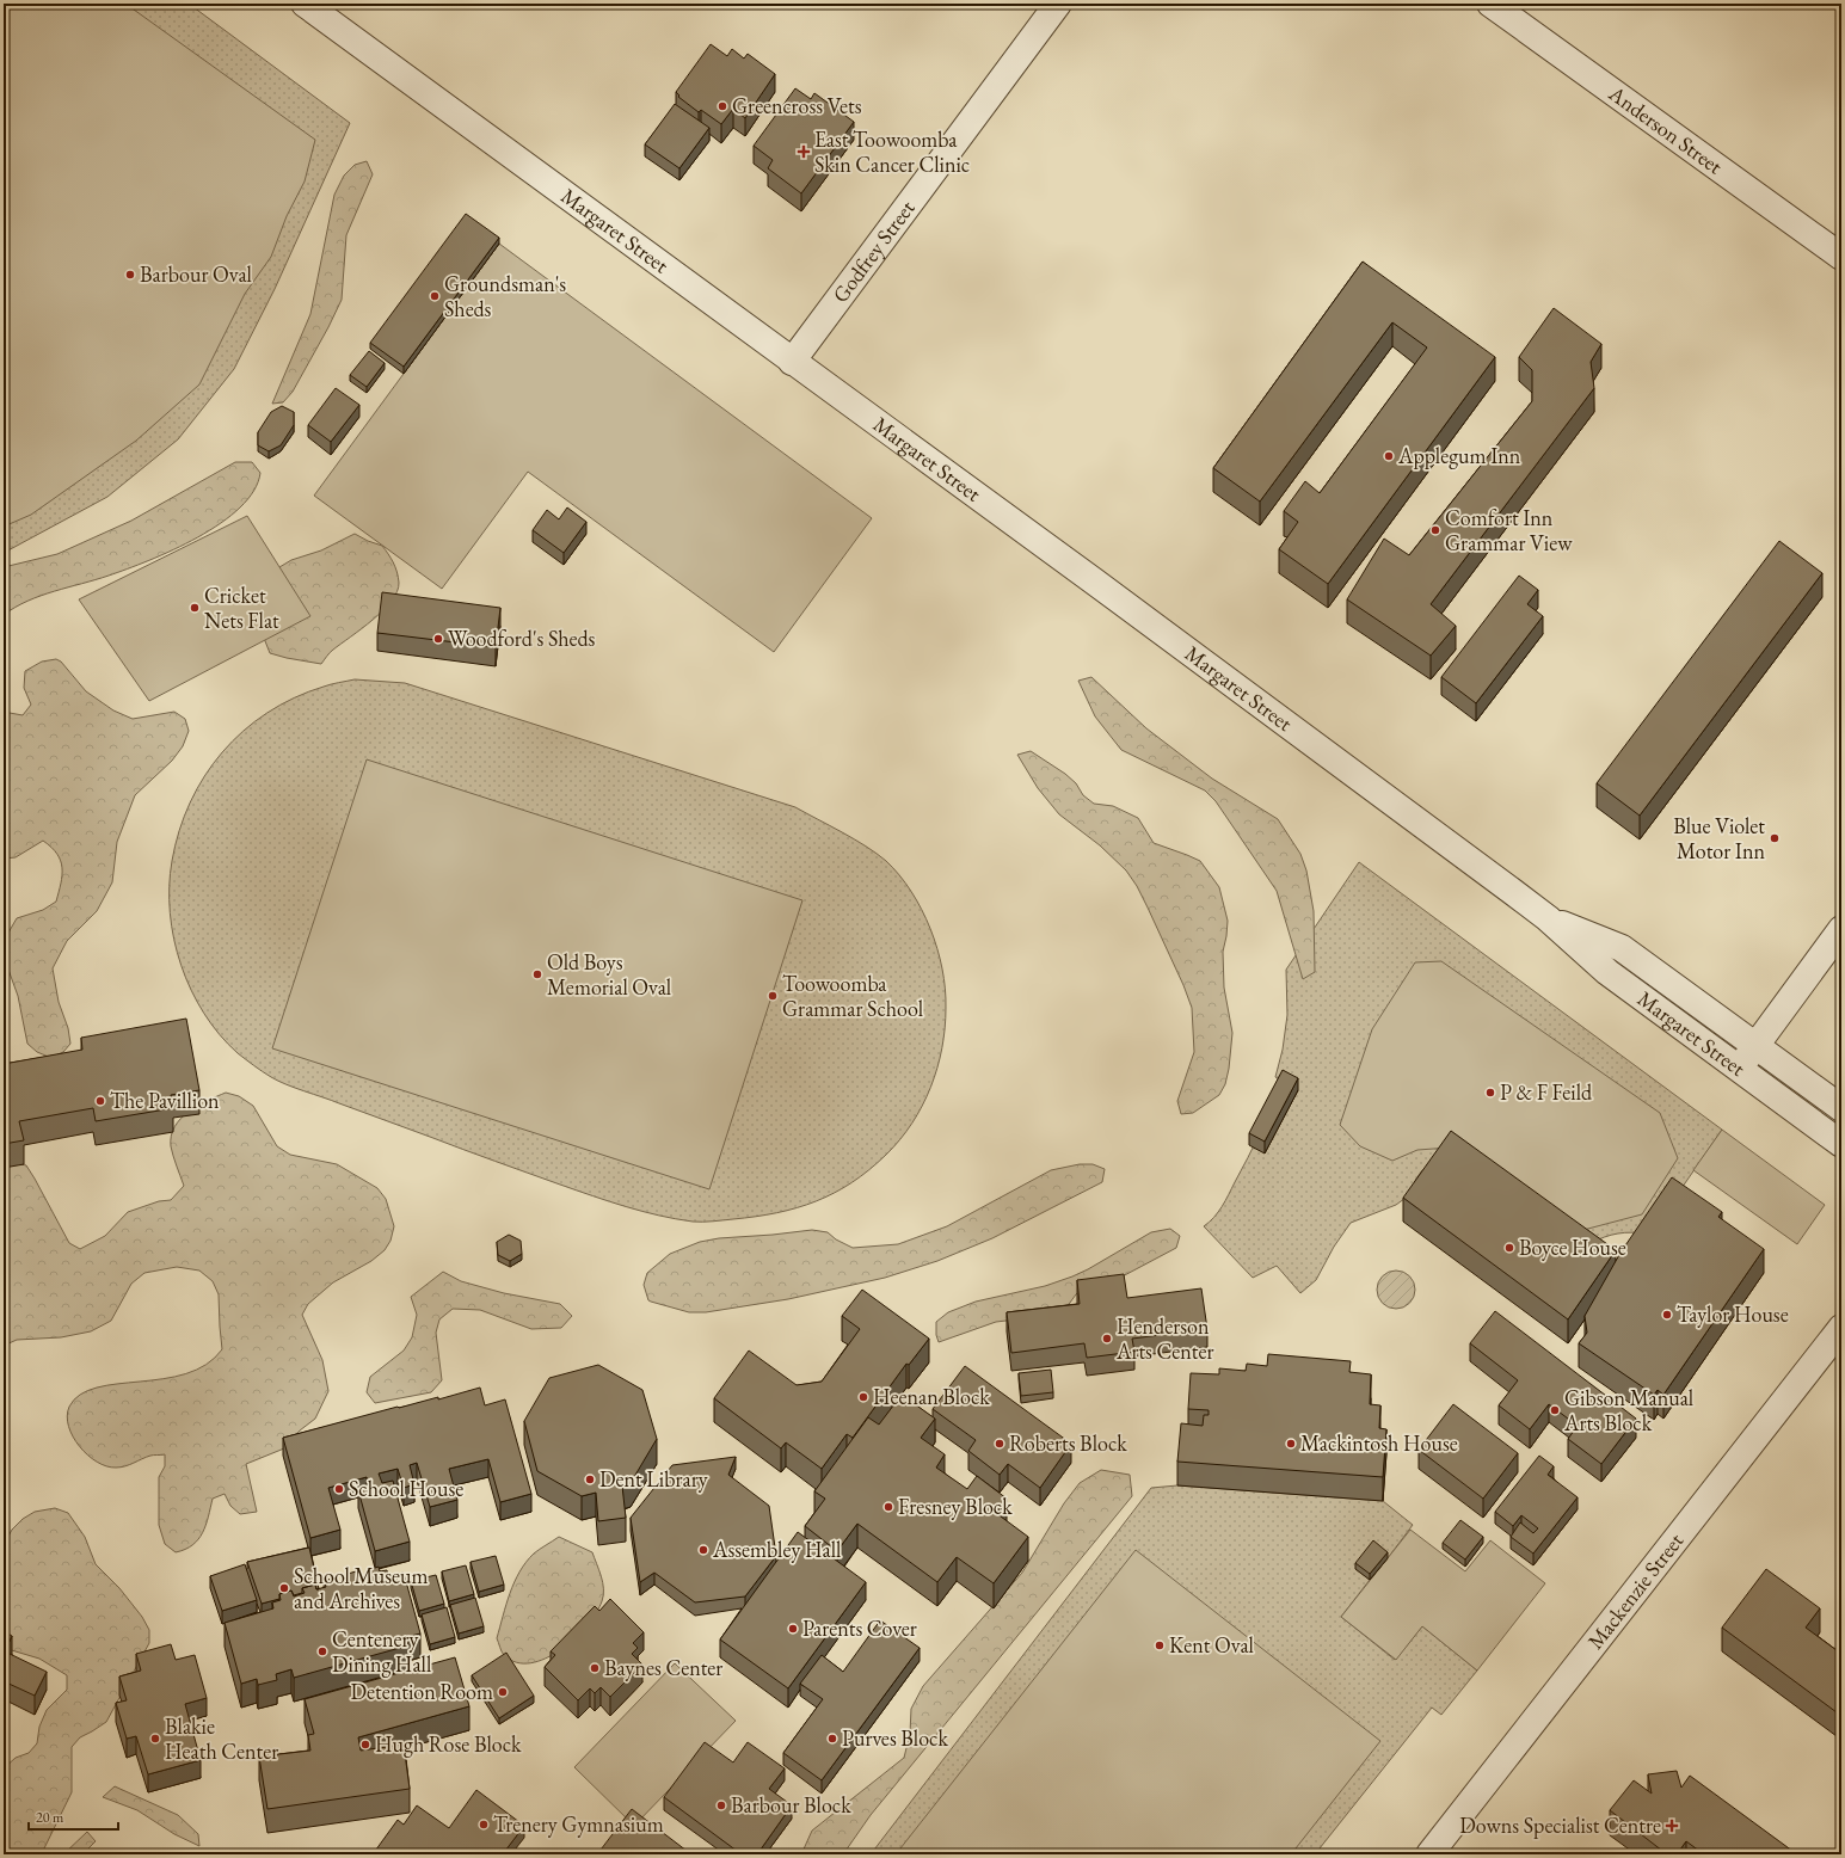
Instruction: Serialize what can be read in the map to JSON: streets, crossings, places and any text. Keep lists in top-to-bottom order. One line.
{"streets":{"street":["Anderson Street","Margaret Street","Godfrey Street","Mackenzie Street"]},"crossings":[["Margaret Street","Godfrey Street"]],"places":{"other":["Greencross Vets","Barbour Oval","Groundsman's Sheds","Applegum Inn","Comfort Inn Grammar View","Cricket Nets Flat","Woodford's Sheds","Blue Violet Motor Inn","Old Boys Memorial Oval","Toowoomba Grammar School","P & F Feild","The Pavillion","Boyce House","Taylor House","Henderson Arts Center","Heenan Block","Gibson Manual Arts Block","Roberts Block","Mackintosh House","Dent Library","School House","Fresney Block","Assembley Hall","School Museum and Archives","Parents Cover","Kent Oval","Centenery Dining Hall","Baynes Center","Detention Room","Blakie Heath Center","Purves Block","Hugh Rose Block","Barbour Block","Trenery Gymnasium"],"health":["East Toowoomba Skin Cancer Clinic","Downs Specialist Centre"]},"scale_bar":"20 m"}
